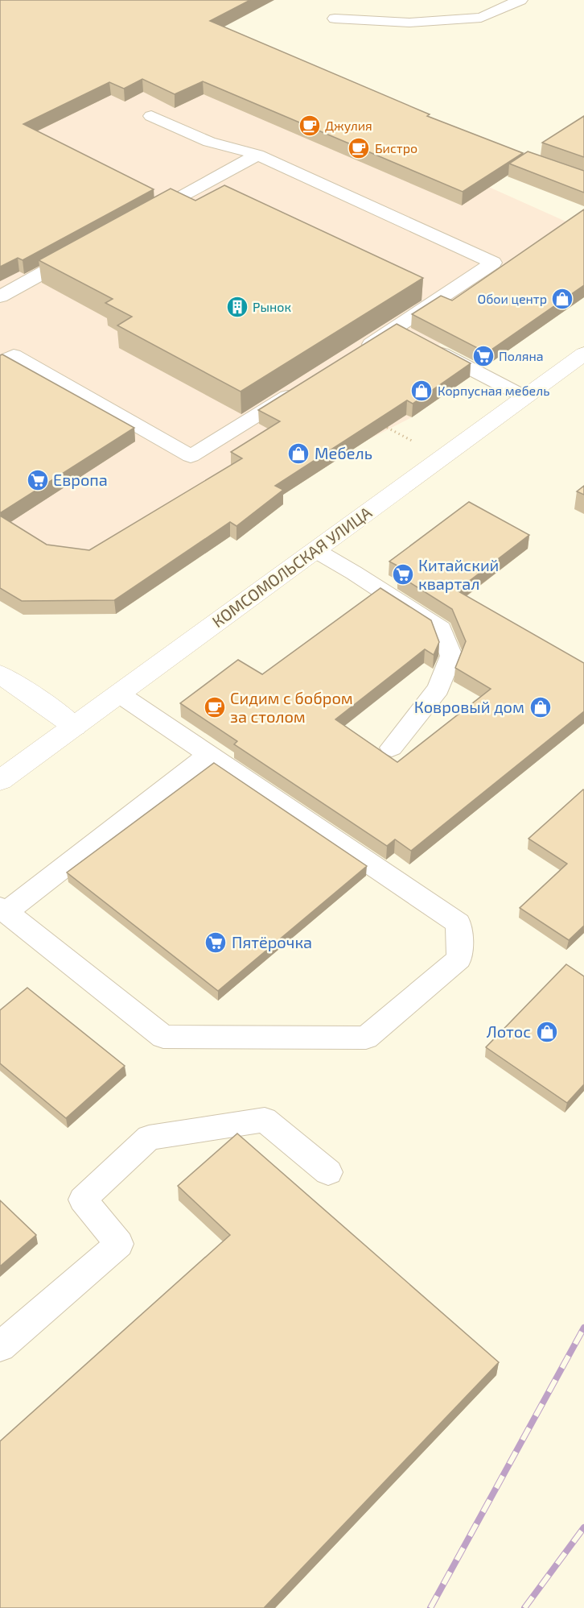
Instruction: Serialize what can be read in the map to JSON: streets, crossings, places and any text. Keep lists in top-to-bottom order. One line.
{"streets":{"main road":["КОМСОМОЛЬСКАЯ УЛИЦА"]},"places":{"cafe":["Джулия","Бистро","Сидим с бобром за столом"],"shop":["Обои центр","Корпусная мебель","Мебель","Ковровый дом","Лотос"],"building":["Рынок"],"supermarket":["Поляна","Европа","Китайский квартал","Пятёрочка"]}}
